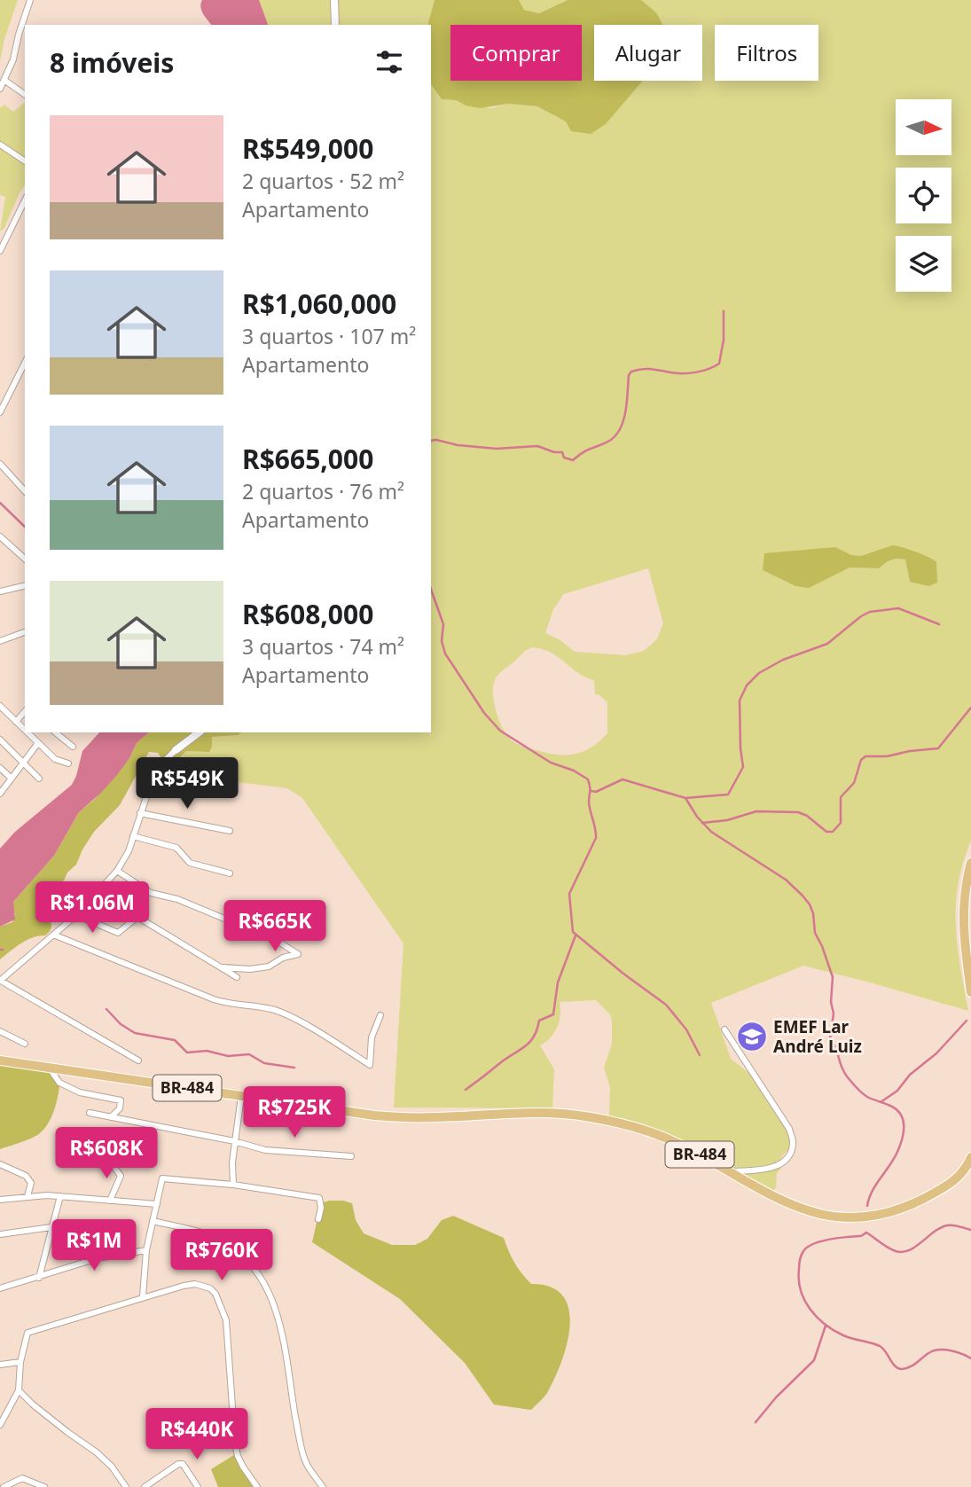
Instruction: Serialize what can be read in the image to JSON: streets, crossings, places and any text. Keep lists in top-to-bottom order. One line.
{"streets":{"main road":["BR-484"]},"places":{"school or university":["EMEF Lar André Luiz"]},"north":"right","page":{"chip":["Comprar","Alugar","Filtros"],"heading":"8 imóveis","list":[{"name":"R$549,000","note":"2 quartos · 52 m² · Apartamento"},{"name":"R$1,060,000","note":"3 quartos · 107 m² · Apartamento"},{"name":"R$665,000","note":"2 quartos · 76 m² · Apartamento"},{"name":"R$608,000","note":"3 quartos · 74 m² · Apartamento"}],"price":["R$549K","R$1.06M","R$665K","R$725K","R$608K","R$1M","R$760K","R$440K"]}}
